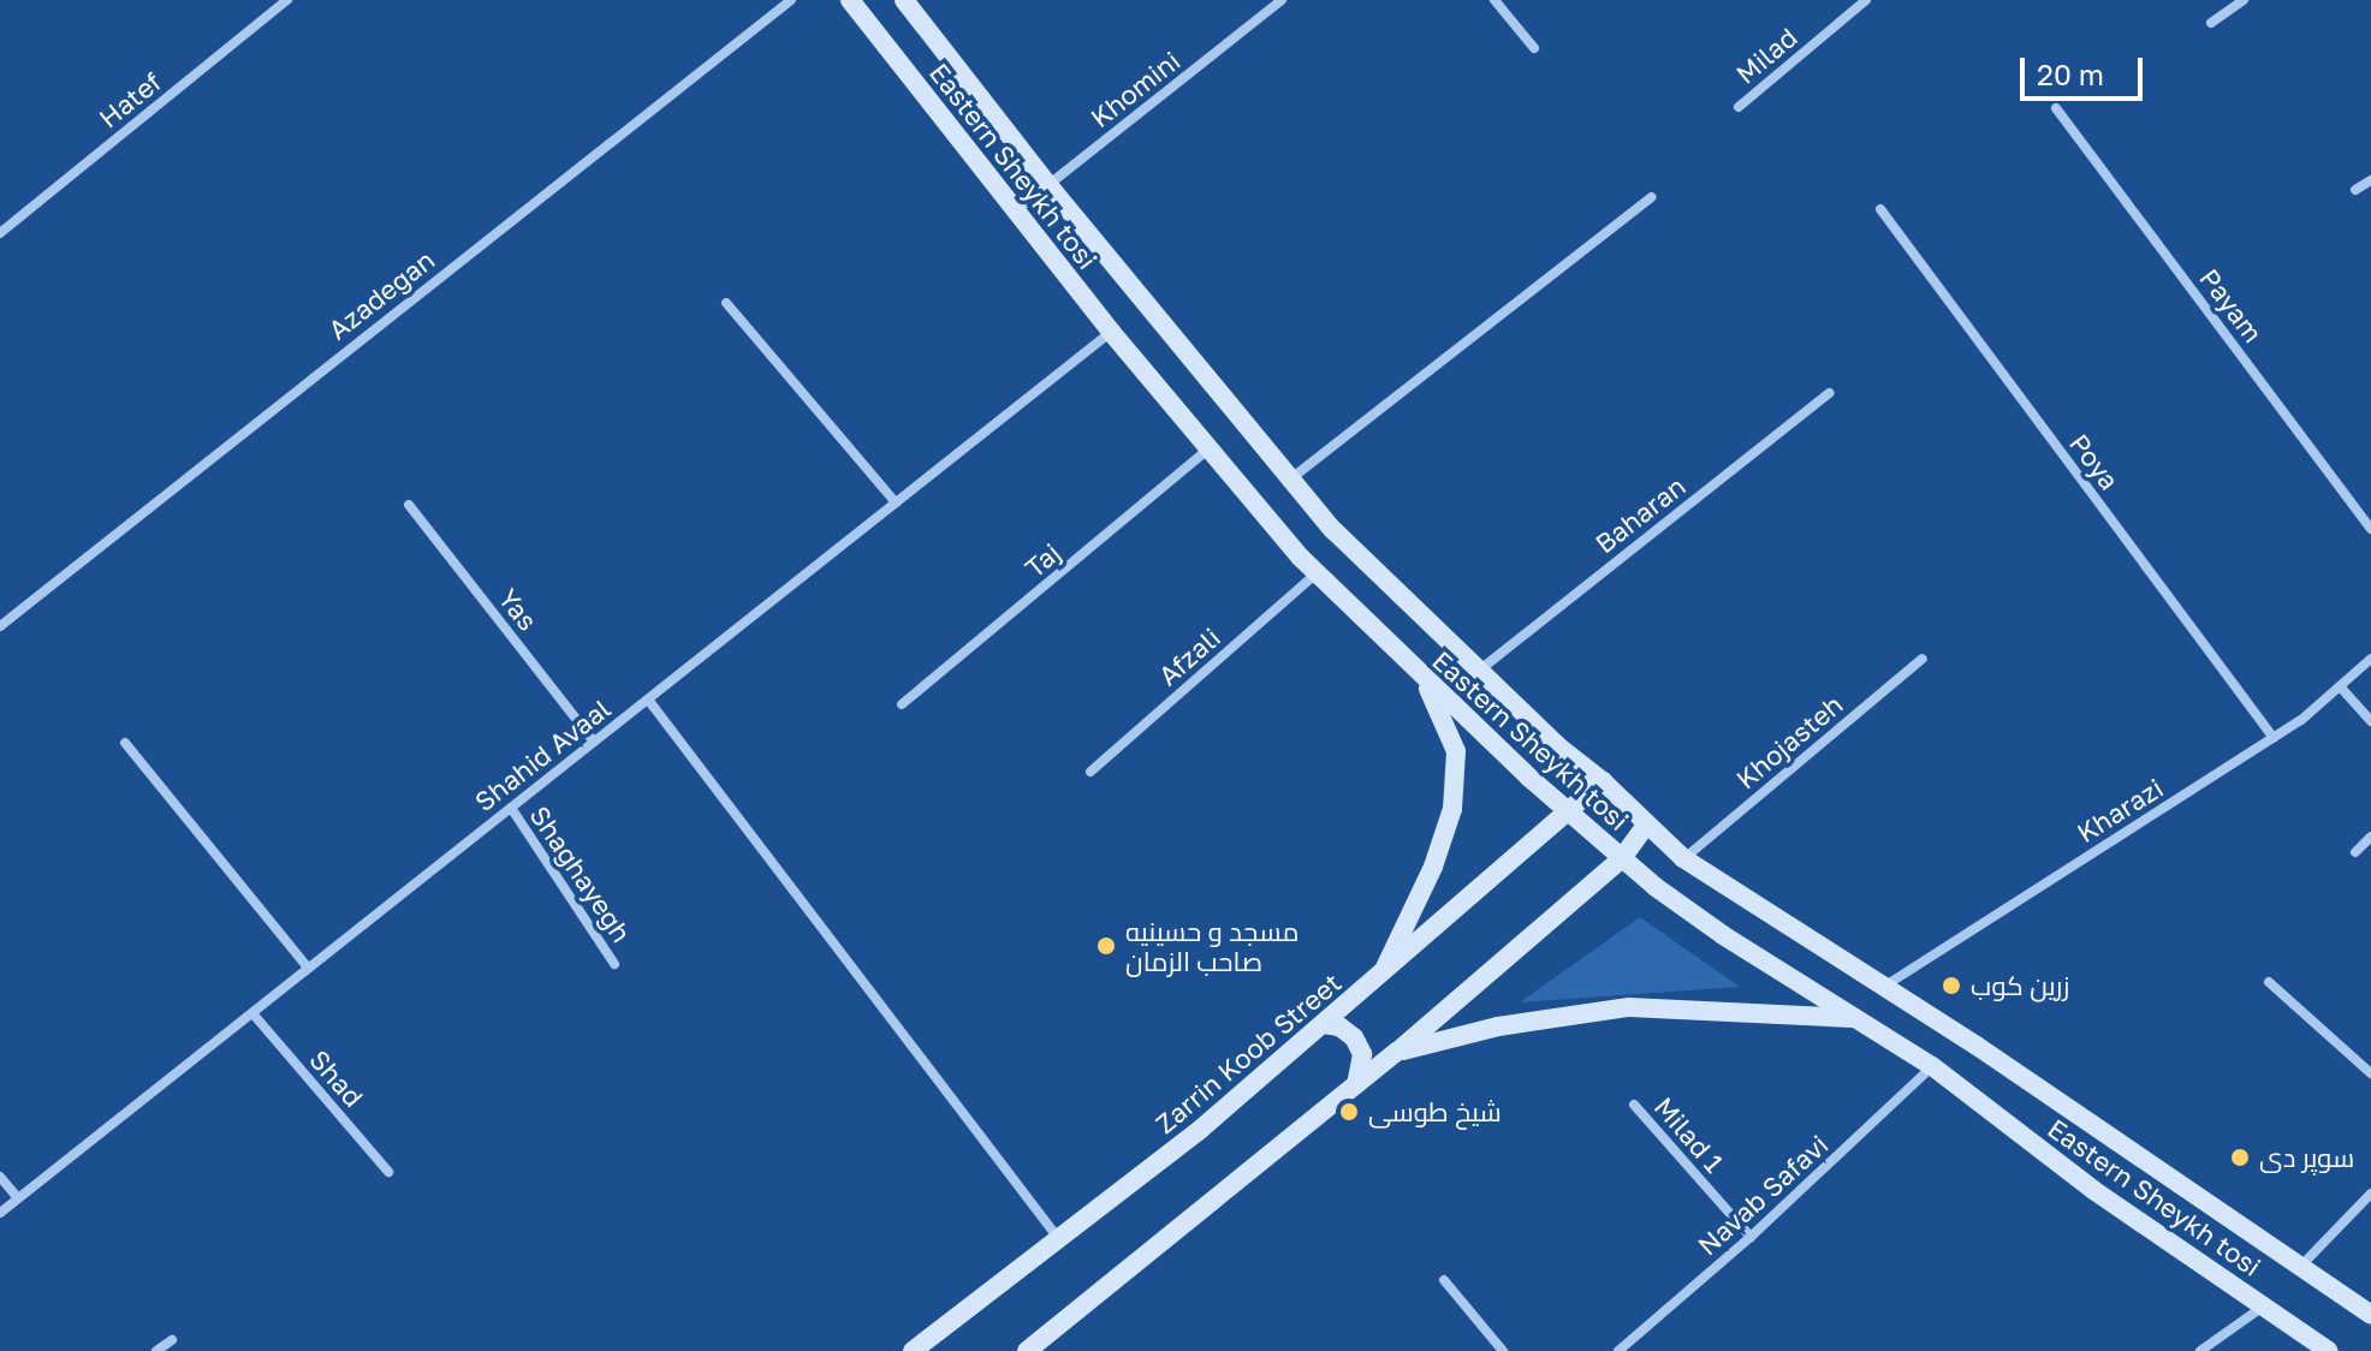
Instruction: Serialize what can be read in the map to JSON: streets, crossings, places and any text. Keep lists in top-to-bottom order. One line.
{"streets":{"main road":["Eastern Sheykh tosi","Zarrin Koob Street"],"street":["Milad","Khomini","Hatef","Azadegan","Payam","Poya","Baharan","Taj","Yas","Afzali","Khojasteh","Shahid Avaal","Kharazi","Shaghayegh","Shad","Milad 1","Navab Safavi"]},"crossings":[["Khomini","Eastern Sheykh tosi"],["Eastern Sheykh tosi","Baharan"],["Eastern Sheykh tosi","Taj"],["Eastern Sheykh tosi","Afzali"],["Eastern Sheykh tosi","Khojasteh"],["Eastern Sheykh tosi","Shahid Avaal"],["Eastern Sheykh tosi","Kharazi"],["Eastern Sheykh tosi","Zarrin Koob Street"],["Eastern Sheykh tosi","Navab Safavi"],["Poya","Kharazi"],["Yas","Shahid Avaal"],["Shahid Avaal","Shaghayegh"],["Shahid Avaal","Shad"],["Milad 1","Navab Safavi"]],"places":["مسجد و حسینیه صاحب الزمان","زرین کوب","شیخ طوسی","سوپر دی"],"scale_bar":"20 m"}
